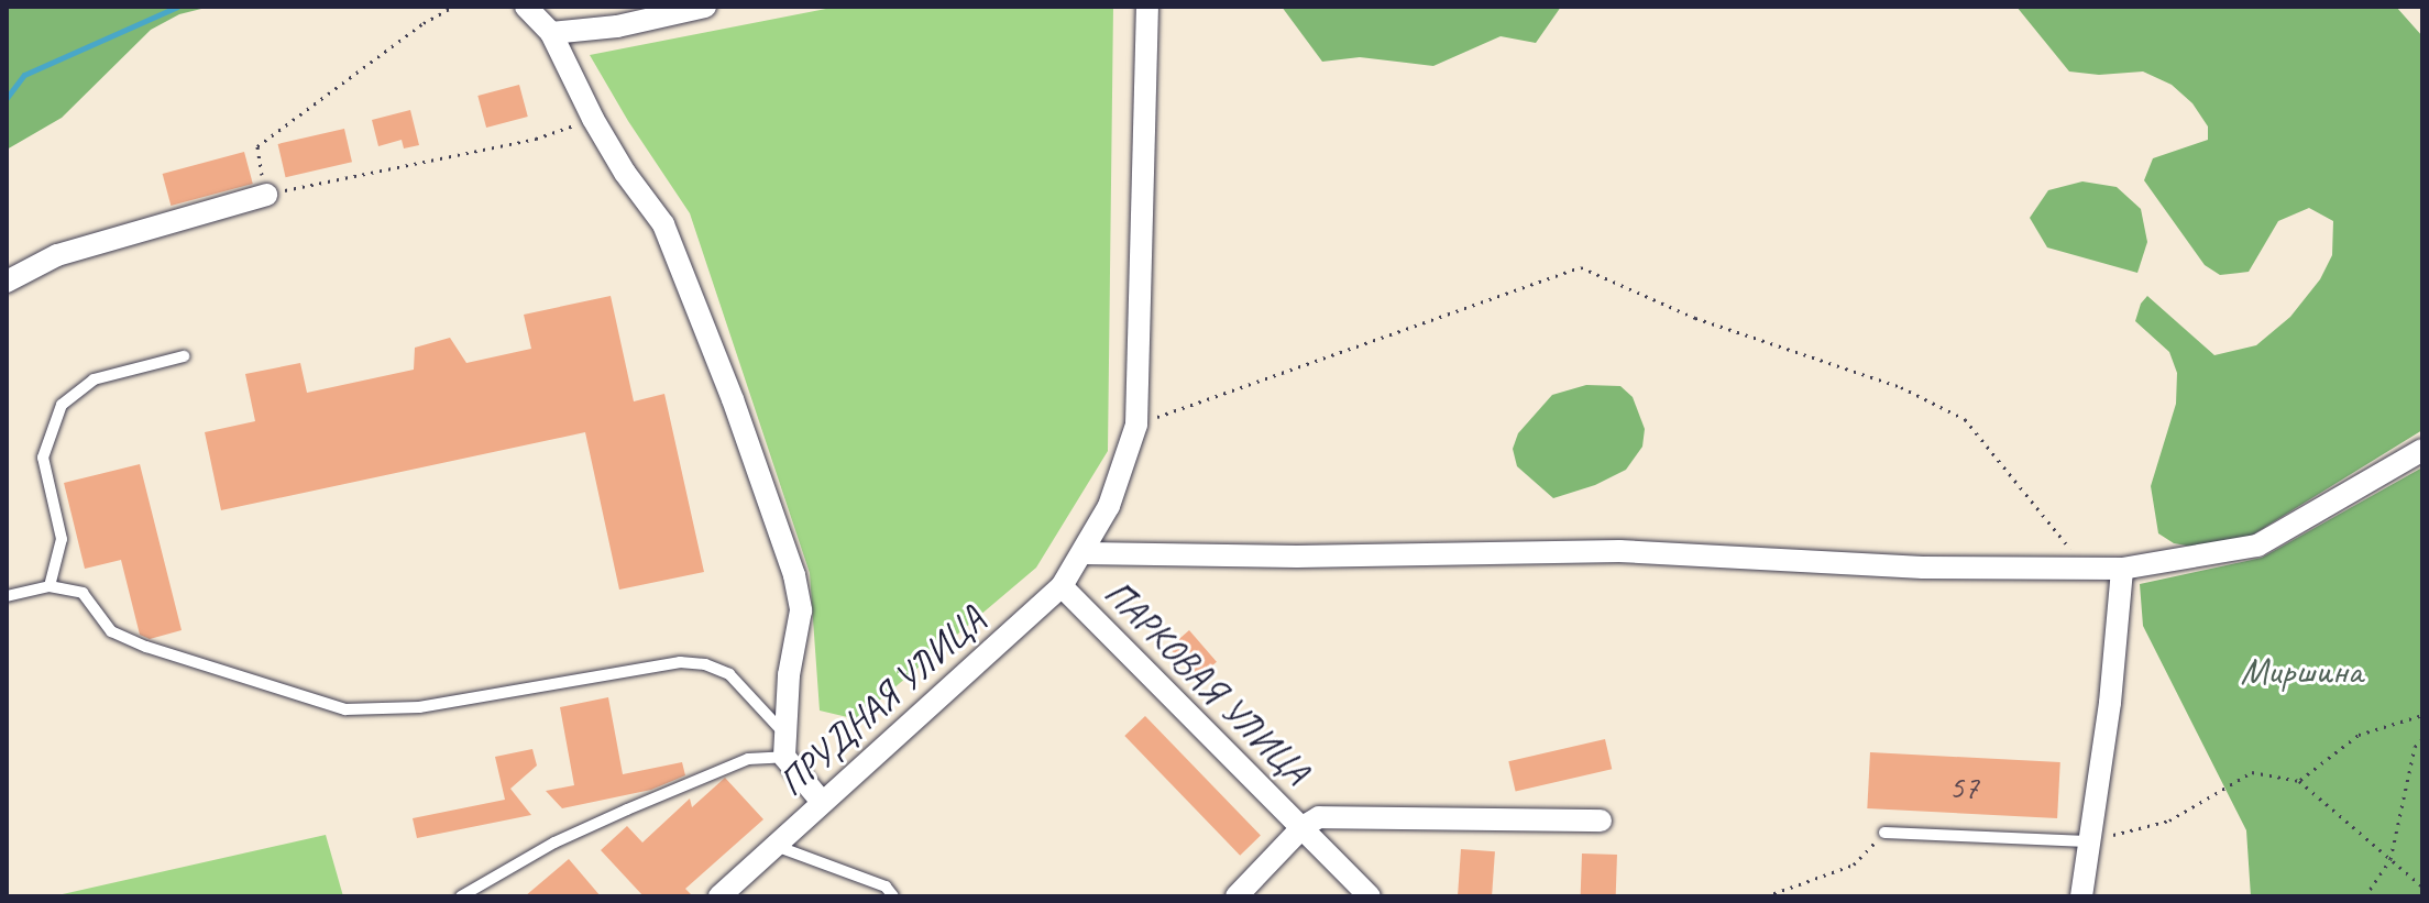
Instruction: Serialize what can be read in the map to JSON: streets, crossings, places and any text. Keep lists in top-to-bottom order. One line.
{"streets":{"street":["ПАРКОВАЯ УЛИЦА","ПРУДНАЯ УЛИЦА"]},"crossings":[["ПАРКОВАЯ УЛИЦА","ПРУДНАЯ УЛИЦА"]],"parks":["Миршина"],"house_numbers":["57"]}
